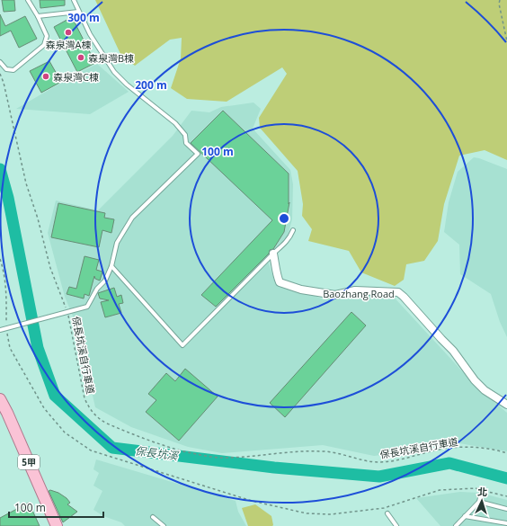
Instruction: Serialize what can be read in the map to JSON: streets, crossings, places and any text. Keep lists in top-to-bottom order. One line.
{"streets":{"main road":["5甲"],"street":["Baozhang Road"],"path":["保長坑溪自行車道"]},"water":["保長坑溪"],"places":["森泉灣A棟","森泉灣B棟","森泉灣C棟"],"scale_bar":"100 m","north":"top","rings":["300 m","200 m","100 m"]}
